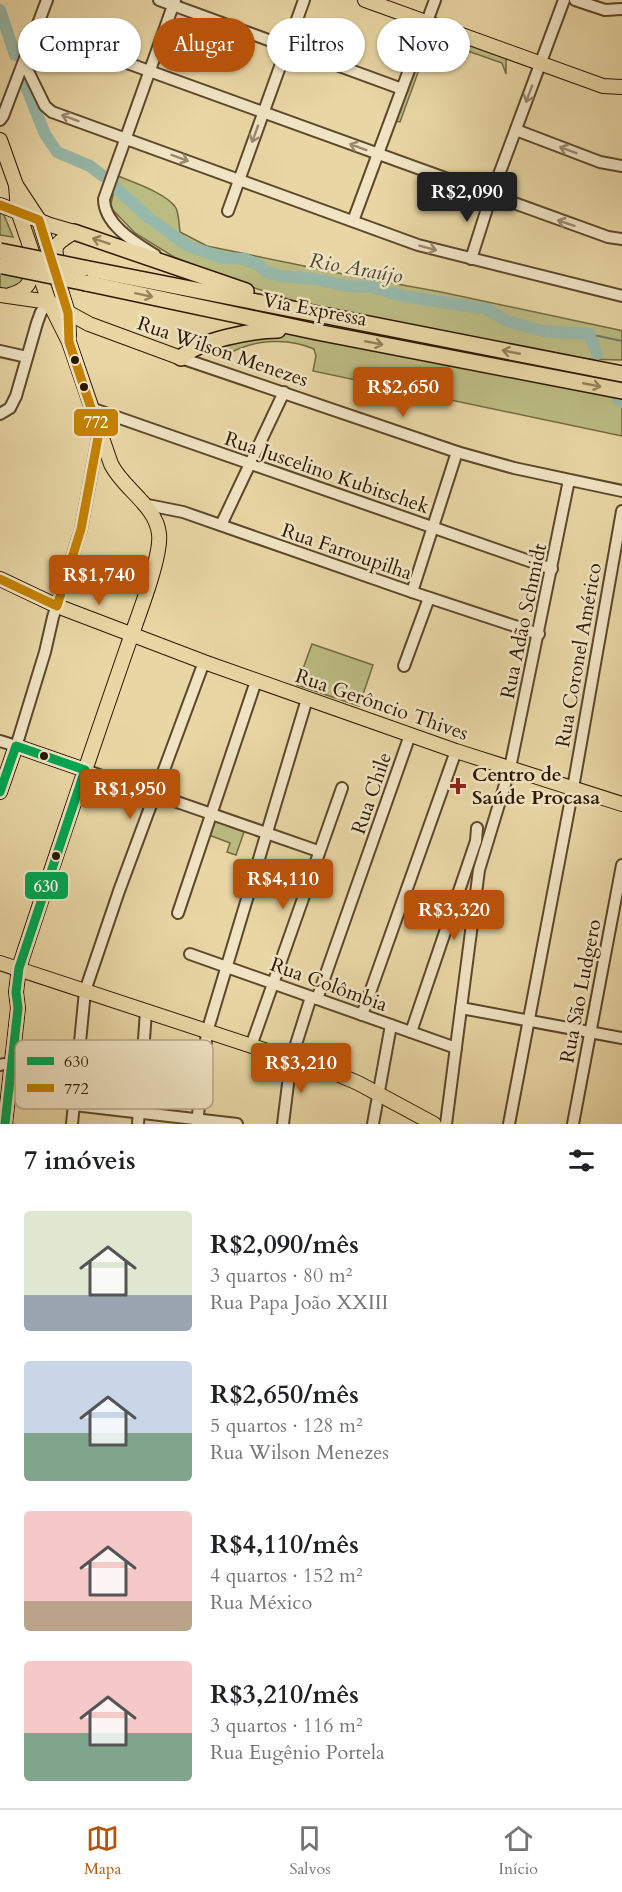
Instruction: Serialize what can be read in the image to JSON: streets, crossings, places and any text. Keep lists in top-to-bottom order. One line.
{"streets":{"highway":["Via Expressa"],"main road":["Rua Wilson Menezes","Rua Gerôncio Thives"],"street":["Rua Juscelino Kubitschek","Rua Farroupilha","Rua Adão Schmidt","Rua Coronel Américo","Rua Chile","Rua Colômbia","Rua São Ludgero"]},"crossings":[["Rua Wilson Menezes","Rua Adão Schmidt"],["Rua Juscelino Kubitschek","Rua Adão Schmidt"],["Rua Farroupilha","Rua Adão Schmidt"],["Rua Adão Schmidt","Rua Gerôncio Thives"],["Rua Adão Schmidt","Rua Colômbia"],["Rua Coronel Américo","Rua Gerôncio Thives"],["Rua Gerôncio Thives","Rua Chile"],["Rua Chile","Rua Colômbia"]],"water":["Rio Araújo"],"places":{"health":["Centro de Saúde Procasa"]},"lines":["transit line 772","transit line 630"],"legend":["630","772"],"page":{"chip":["Comprar","Alugar","Filtros","Novo"],"price":["R$2,090","R$2,650","R$1,740","R$1,950","R$4,110","R$3,320","R$3,210"],"heading":"7 imóveis","list":[{"name":"R$2,090/mês","note":"3 quartos · 80 m² · Rua Papa João XXIII"},{"name":"R$2,650/mês","note":"5 quartos · 128 m² · Rua Wilson Menezes"},{"name":"R$4,110/mês","note":"4 quartos · 152 m² · Rua México"},{"name":"R$3,210/mês","note":"3 quartos · 116 m² · Rua Eugênio Portela"}],"tabs":["Mapa","Salvos","Início"]}}
